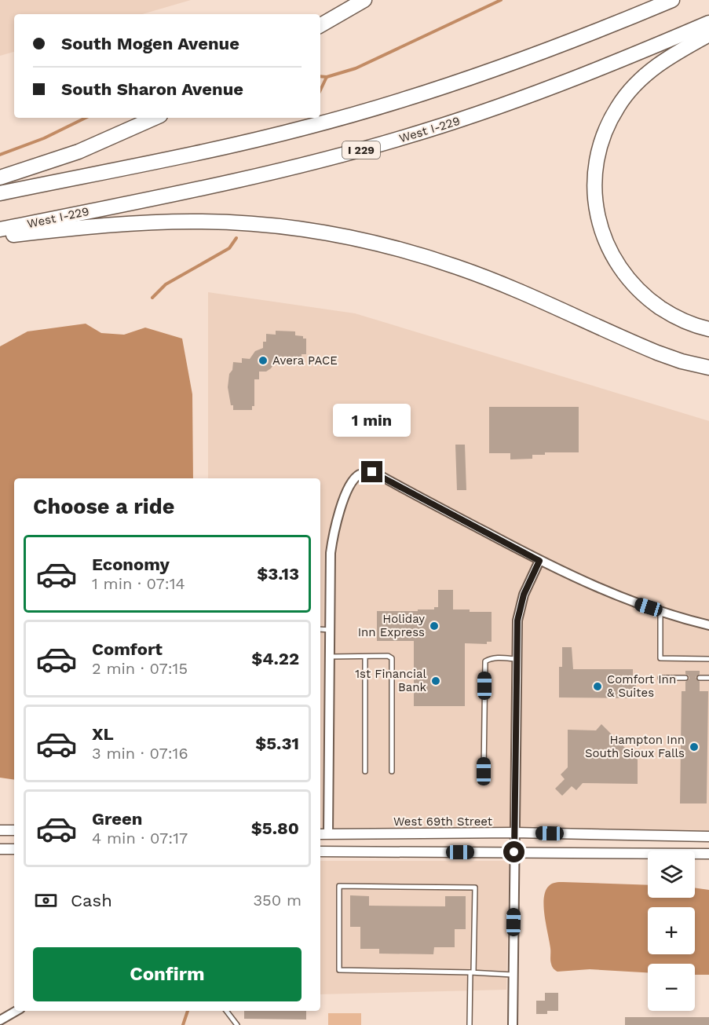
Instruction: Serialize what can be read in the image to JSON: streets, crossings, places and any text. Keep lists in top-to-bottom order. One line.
{"streets":{"highway":["West I-229","I 229"],"street":["West 69th Street"]},"places":["Avera PACE","Holiday Inn Express","1st Financial Bank","Comfort Inn & Suites","Hampton Inn South Sioux Falls"],"page":{"banner":["South Mogen Avenue","South Sharon Avenue"],"bubble":"1 min","heading":"Choose a ride","list":[{"name":"Economy","note":"1 min · 07:14","value":"$3.13"},{"name":"Comfort","note":"2 min · 07:15","value":"$4.22"},{"name":"XL","note":"3 min · 07:16","value":"$5.31"},{"name":"Green","note":"4 min · 07:17","value":"$5.80"}],"map_buttons":["+","−"],"pay":["Cash","350 m"],"buttons":"Confirm"}}
